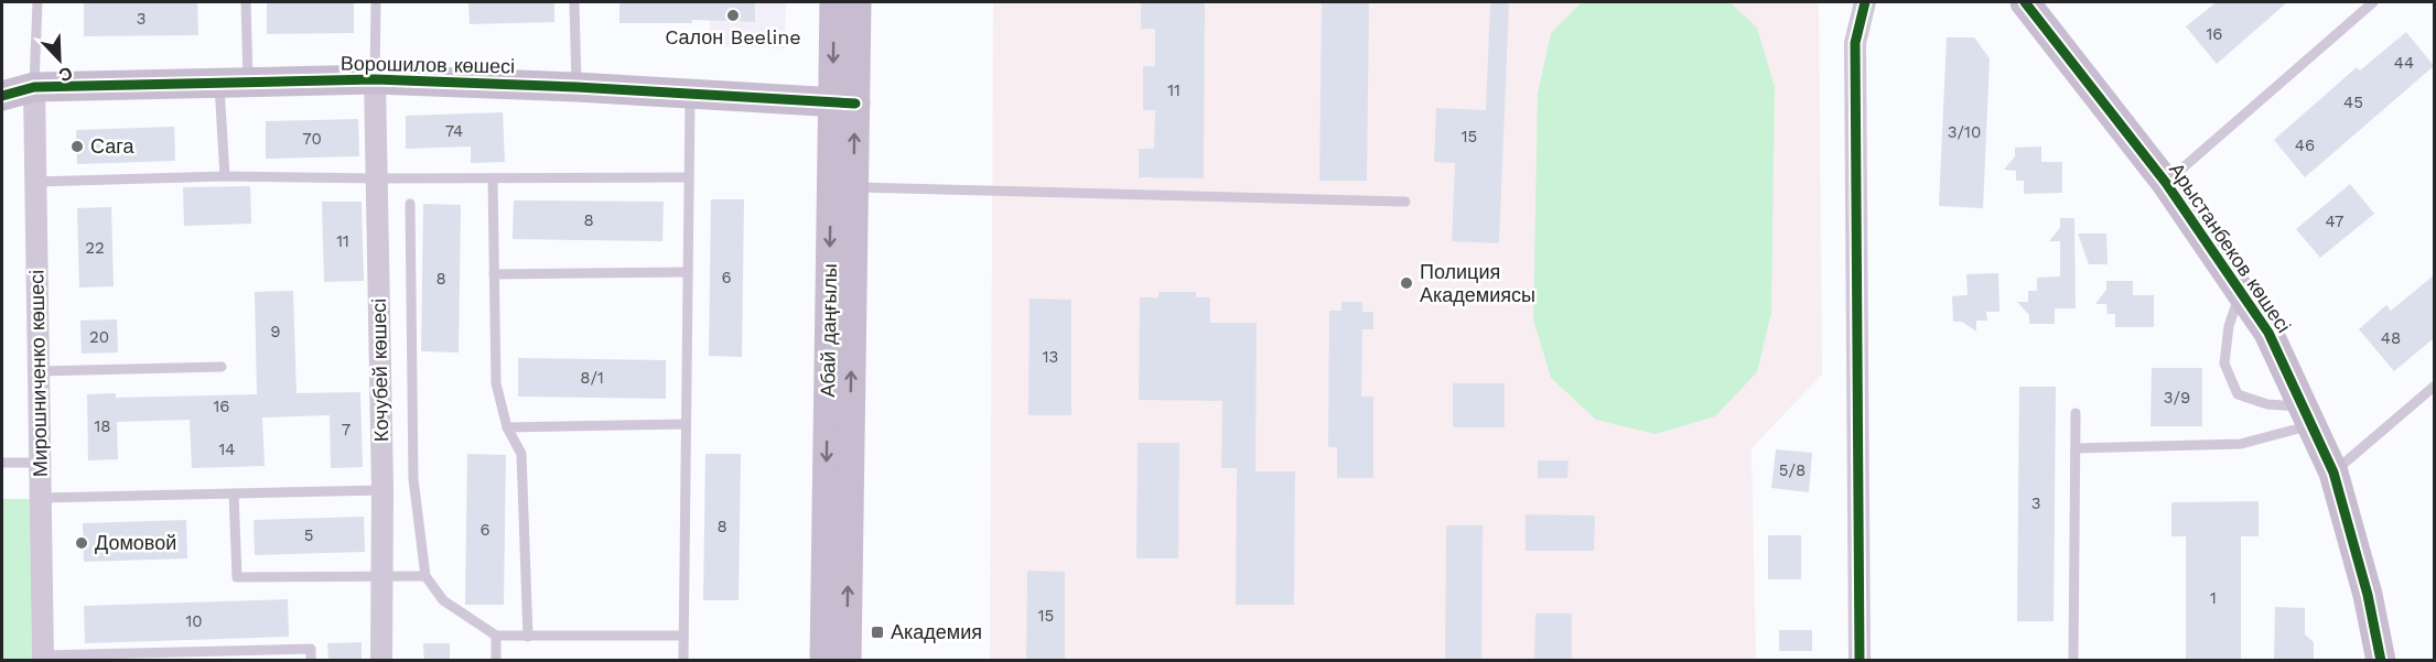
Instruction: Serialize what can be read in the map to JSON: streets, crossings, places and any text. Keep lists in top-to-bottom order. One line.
{"streets":{"street":["Ворошилов көшесі","Арыстанбеков көшесі","Абай даңғылы","Кочубей көшесі","Мирошниченко көшесі"]},"crossings":[["Ворошилов көшесі","Абай даңғылы"],["Ворошилов көшесі","Кочубей көшесі"],["Ворошилов көшесі","Мирошниченко көшесі"]],"places":{"other":["Cалон Beeline","Сага","Полиция Академиясы","Домовой"],"transit":["Академия"]},"house_numbers":["3","16","44","11","45","74","3/10","15","70","46","8","47","11","22","6","8","9","20","48","13","8/1","3/9","16","18","7","14","5/8","3","8","6","5","1","15","10"],"north":"bottom right"}
